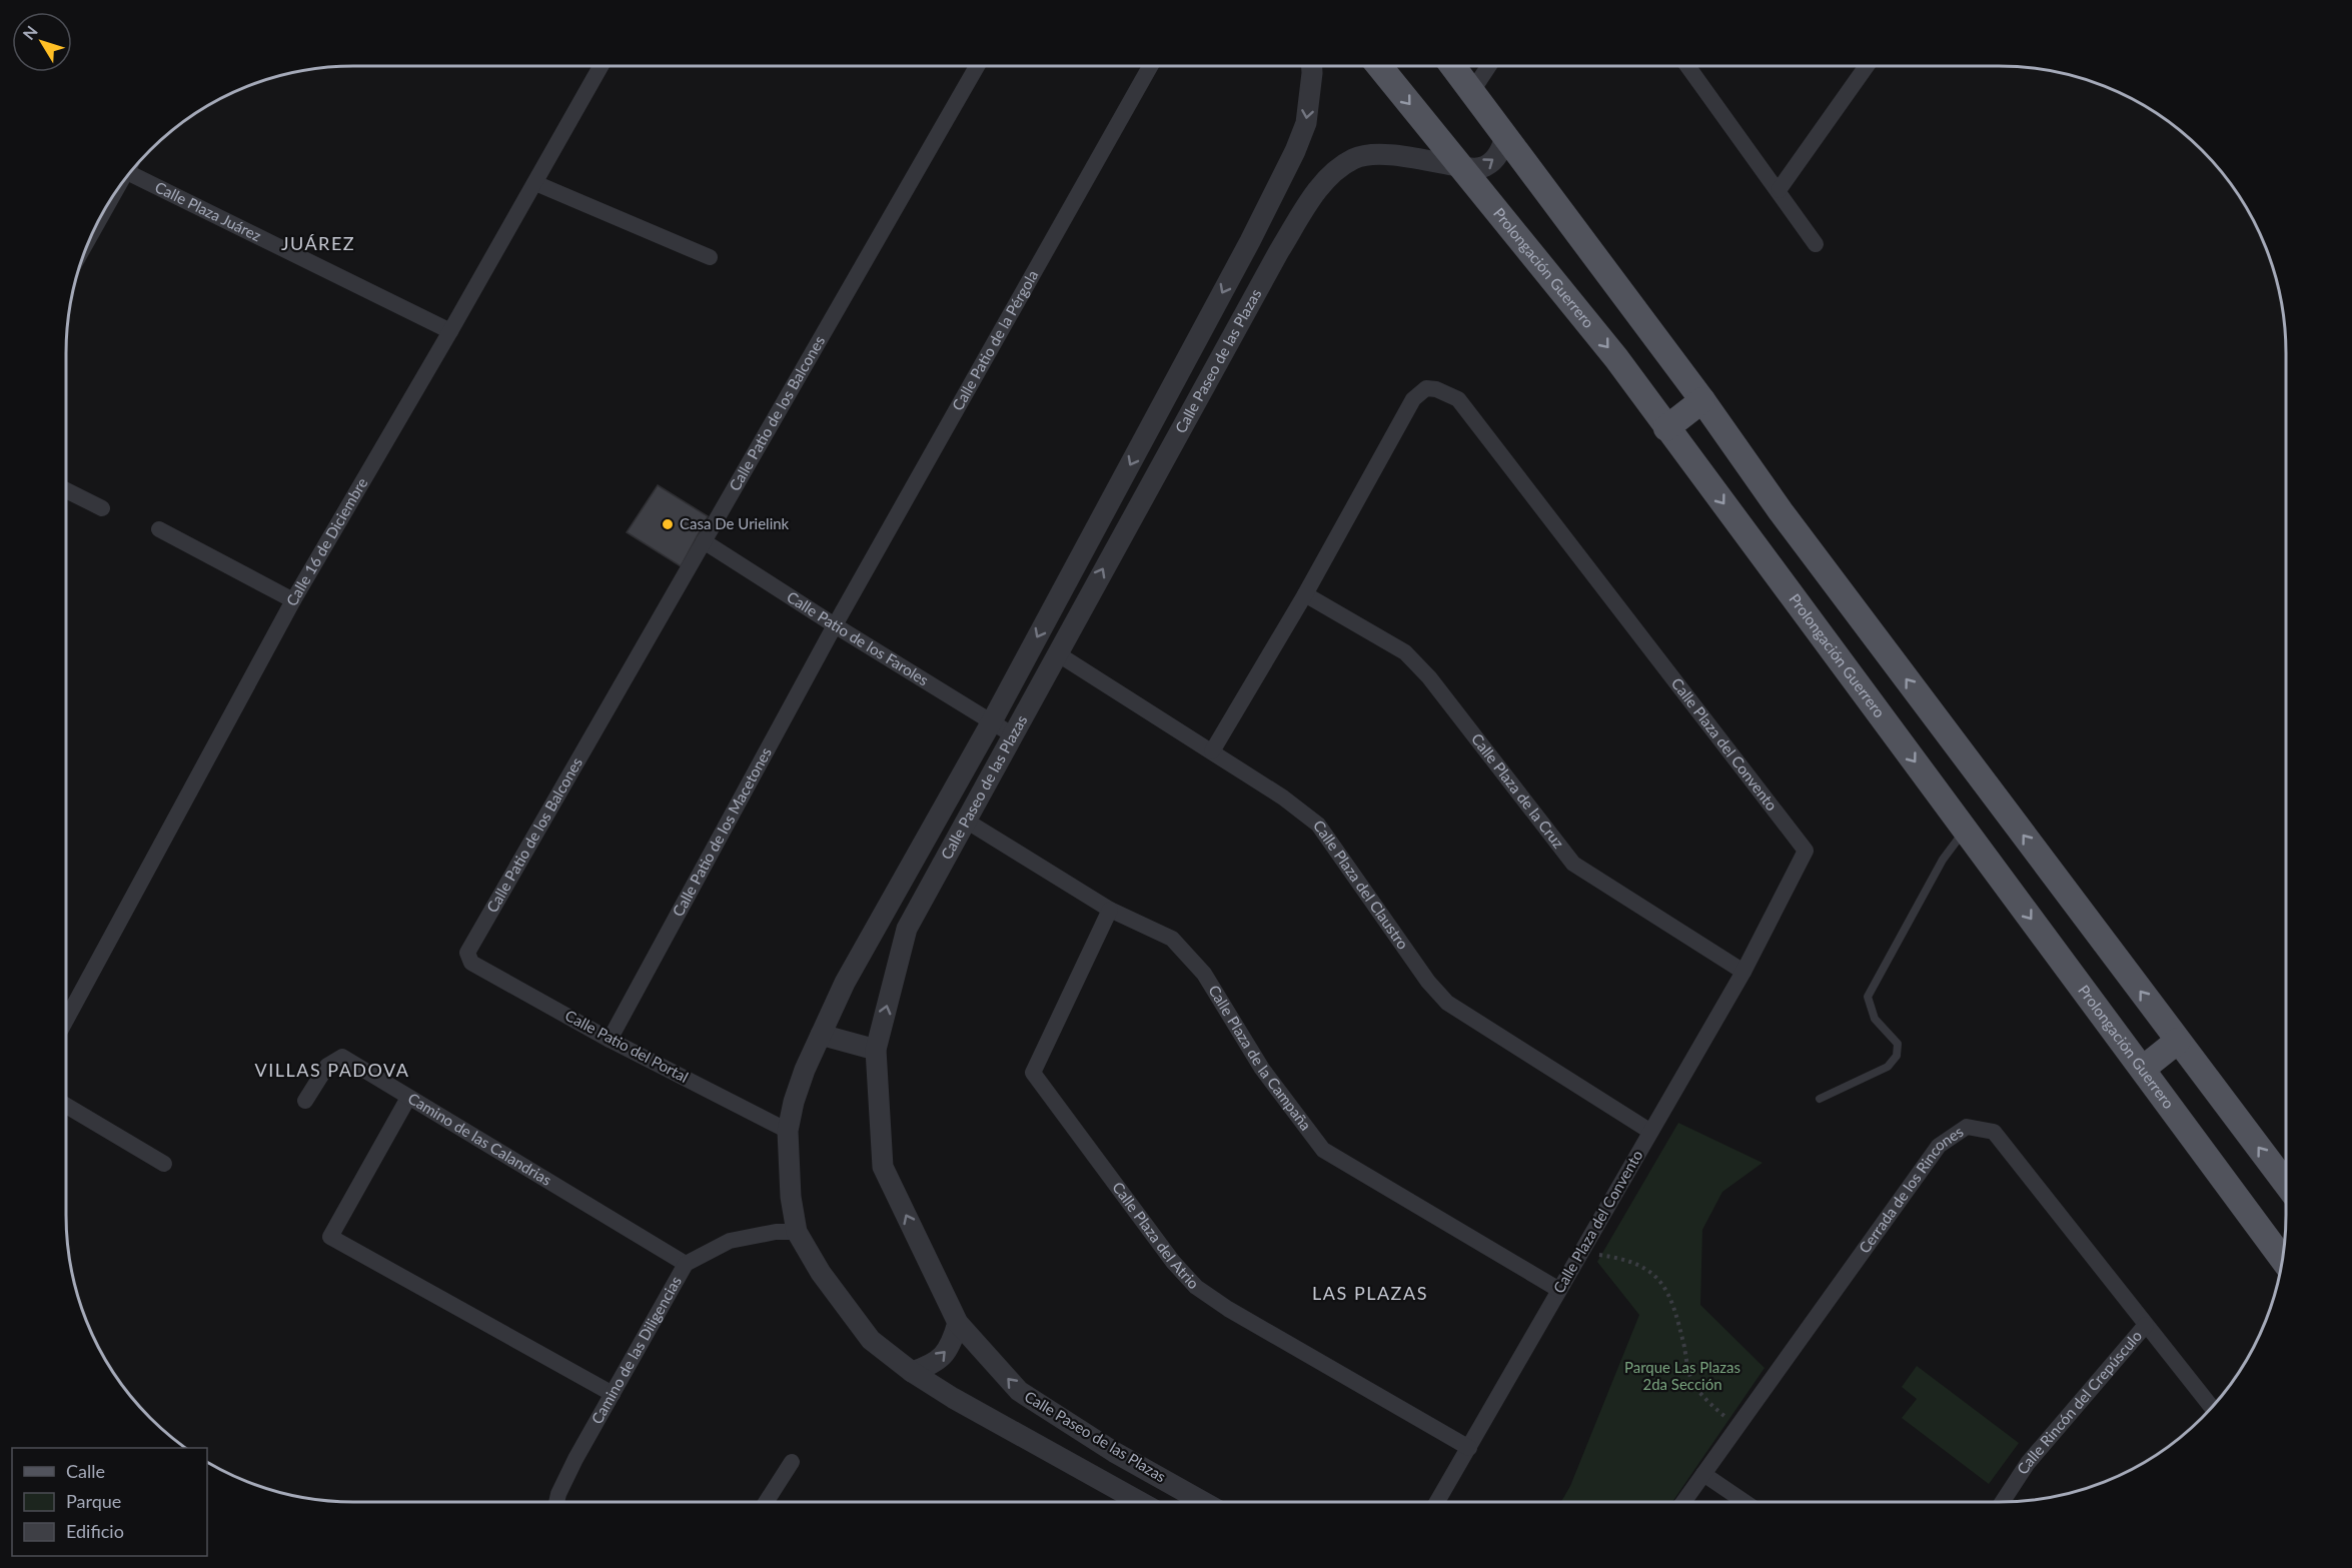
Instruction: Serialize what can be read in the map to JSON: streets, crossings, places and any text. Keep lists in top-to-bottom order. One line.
{"streets":{"main road":["Prolongación Guerrero"],"street":["Calle Plaza Juárez","Calle Patio de la Pérgola","Calle Paseo de las Plazas","Calle Patio de los Balcones","Calle 16 de Diciembre","Calle Patio de los Faroles","Calle Plaza del Convento","Calle Plaza de la Cruz","Calle Patio de los Macetones","Calle Plaza del Claustro","Calle Patio del Portal","Calle Plaza de la Campaña","Camino de las Calandrias","Cerrada de los Rincones","Calle Plaza del Atrio","Camino de las Diligencias","Calle Rincón del Crepúsculo"]},"crossings":[["Calle Plaza Juárez","Calle 16 de Diciembre"],["Prolongación Guerrero","Calle Paseo de las Plazas"],["Calle Patio de la Pérgola","Calle Patio de los Faroles"],["Calle Patio de la Pérgola","Calle Patio de los Macetones"],["Calle Paseo de las Plazas","Calle Patio de los Faroles"],["Calle Paseo de las Plazas","Calle Plaza del Claustro"],["Calle Paseo de las Plazas","Calle Patio del Portal"],["Calle Paseo de las Plazas","Calle Plaza de la Campaña"],["Calle Paseo de las Plazas","Camino de las Diligencias"],["Calle Patio de los Balcones","Calle Patio de los Faroles"],["Calle Patio de los Balcones","Calle Patio del Portal"],["Calle Patio de los Faroles","Calle Patio de los Macetones"],["Calle Plaza del Convento","Calle Plaza de la Cruz"],["Calle Plaza del Convento","Calle Plaza del Claustro"],["Calle Plaza del Convento","Calle Plaza de la Campaña"],["Calle Plaza del Convento","Calle Plaza del Atrio"],["Calle Patio de los Macetones","Calle Patio del Portal"],["Calle Plaza de la Campaña","Calle Plaza del Atrio"],["Camino de las Calandrias","Camino de las Diligencias"],["Cerrada de los Rincones","Calle Rincón del Crepúsculo"]],"districts":["JUÁREZ","VILLAS PADOVA","LAS PLAZAS"],"parks":["Parque Las Plazas 2da Sección"],"places":["Casa De Urielink"],"legend":["Calle","Parque","Edificio"],"north":"top left"}
